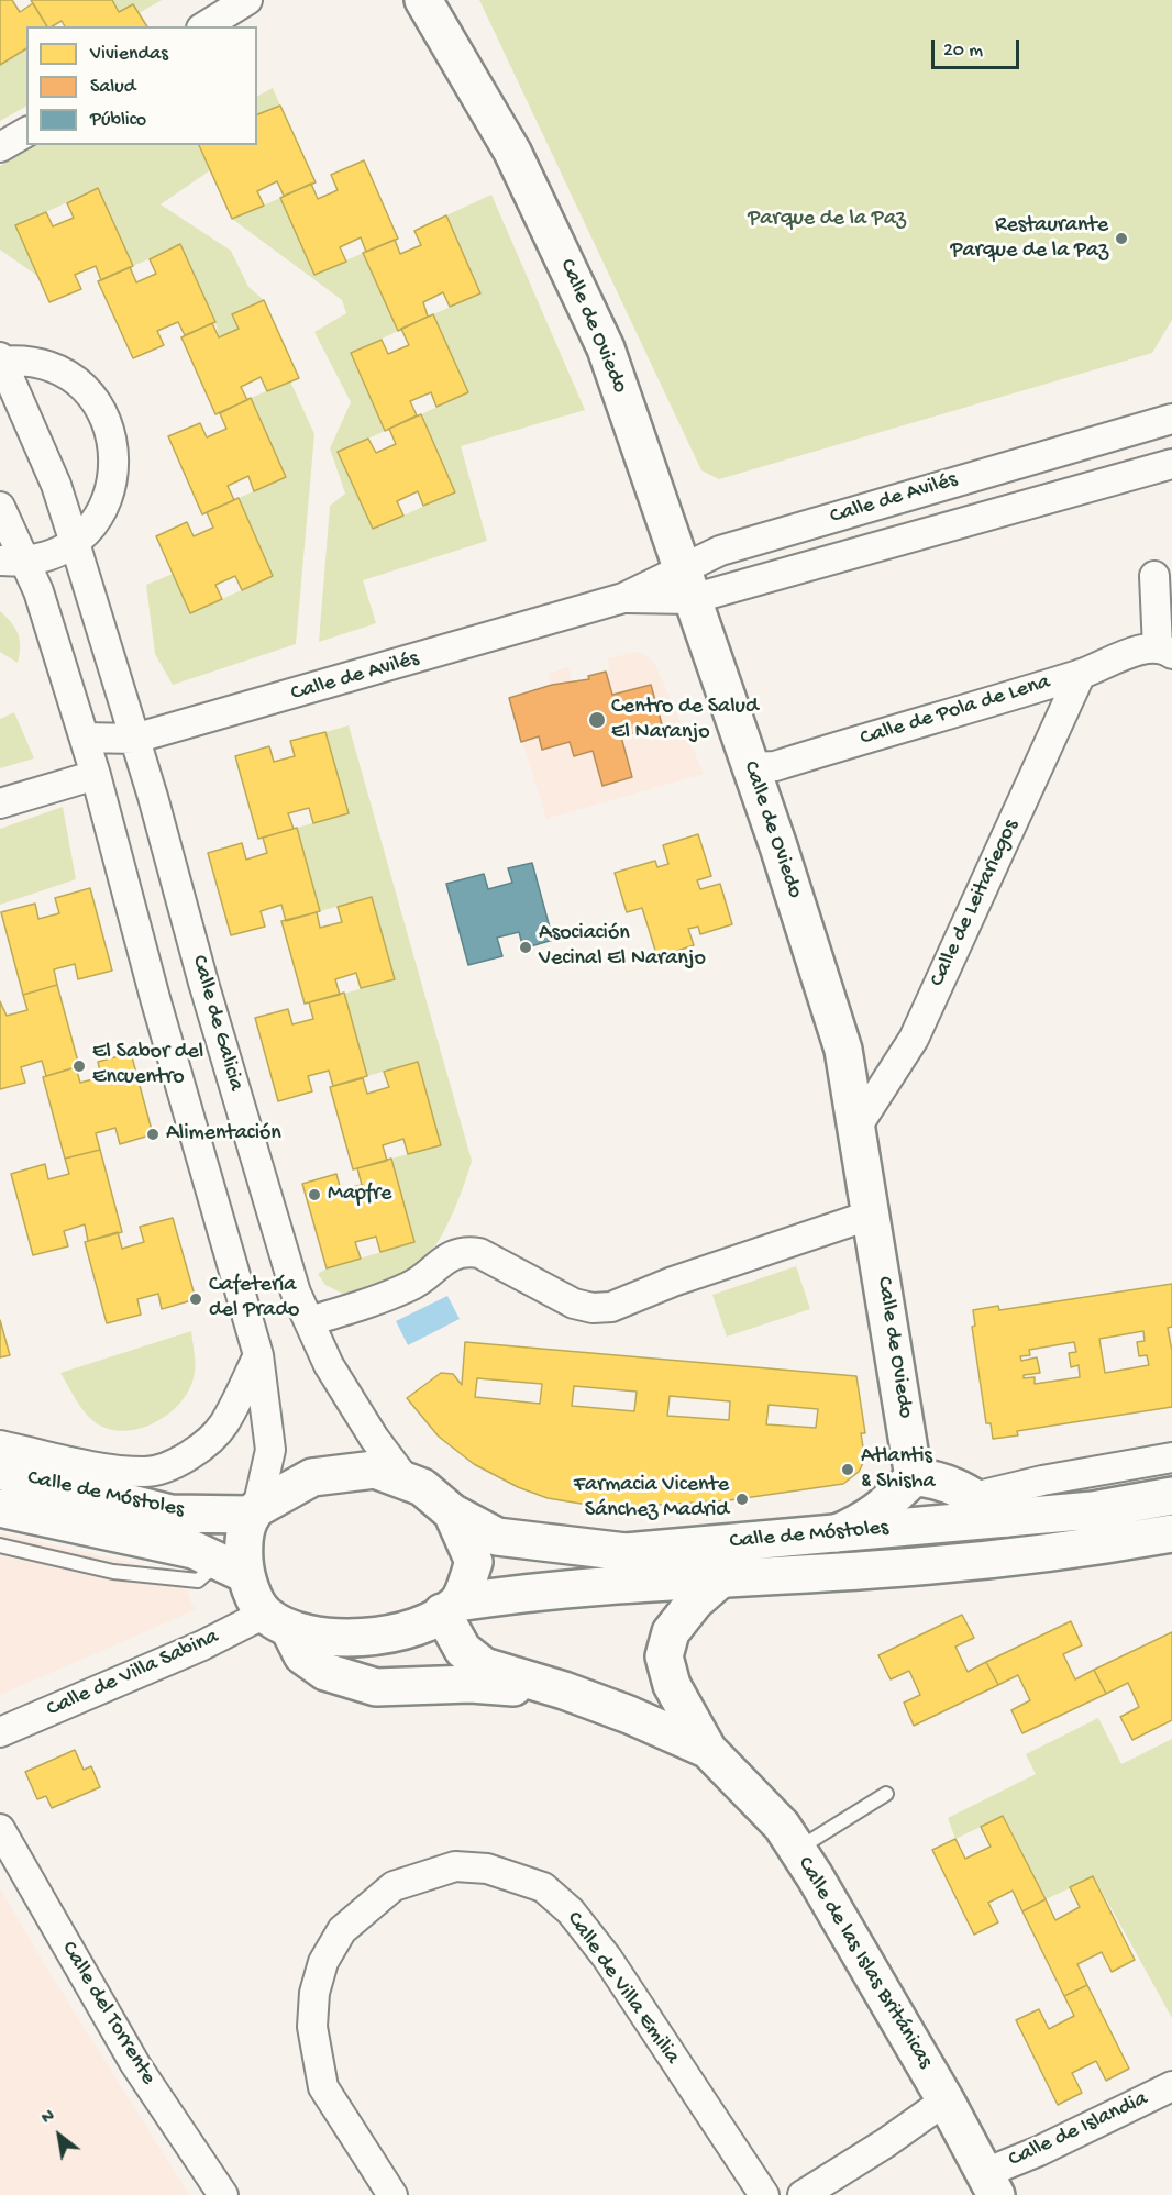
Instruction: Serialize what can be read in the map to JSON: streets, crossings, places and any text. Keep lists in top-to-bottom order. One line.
{"streets":{"street":["Calle de Oviedo","Calle de Avilés","Calle de Pola de Lena","Calle de Leitariegos","Calle de Galicia","Calle de Móstoles","Calle de Villa Sabina","Calle de las Islas Británicas","Calle de Villa Emilia","Calle del Torrente","Calle de Islandia"]},"crossings":[["Calle de Oviedo","Calle de Avilés"],["Calle de Oviedo","Calle de Pola de Lena"],["Calle de Oviedo","Calle de Leitariegos"],["Calle de Avilés","Calle de Galicia"],["Calle de Pola de Lena","Calle de Leitariegos"],["Calle de Galicia","Calle de Móstoles"],["Calle de Galicia","Calle de Villa Sabina"],["Calle de Galicia","Calle de las Islas Británicas"],["Calle de Móstoles","Calle de Villa Sabina"],["Calle de Móstoles","Calle de las Islas Británicas"],["Calle de Villa Sabina","Calle de las Islas Británicas"],["Calle de las Islas Británicas","Calle de Islandia"]],"parks":["Parque de la Paz"],"places":["Restaurante Parque de la Paz","Centro de Salud El Naranjo","Asociación Vecinal El Naranjo","El Sabor del Encuentro","Alimentación","Mapfre","Cafetería del Prado","Atlantis & Shisha","Farmacia Vicente Sánchez Madrid"],"legend":["Viviendas","Salud","Público"],"scale_bar":"20 m","north":"top left"}
